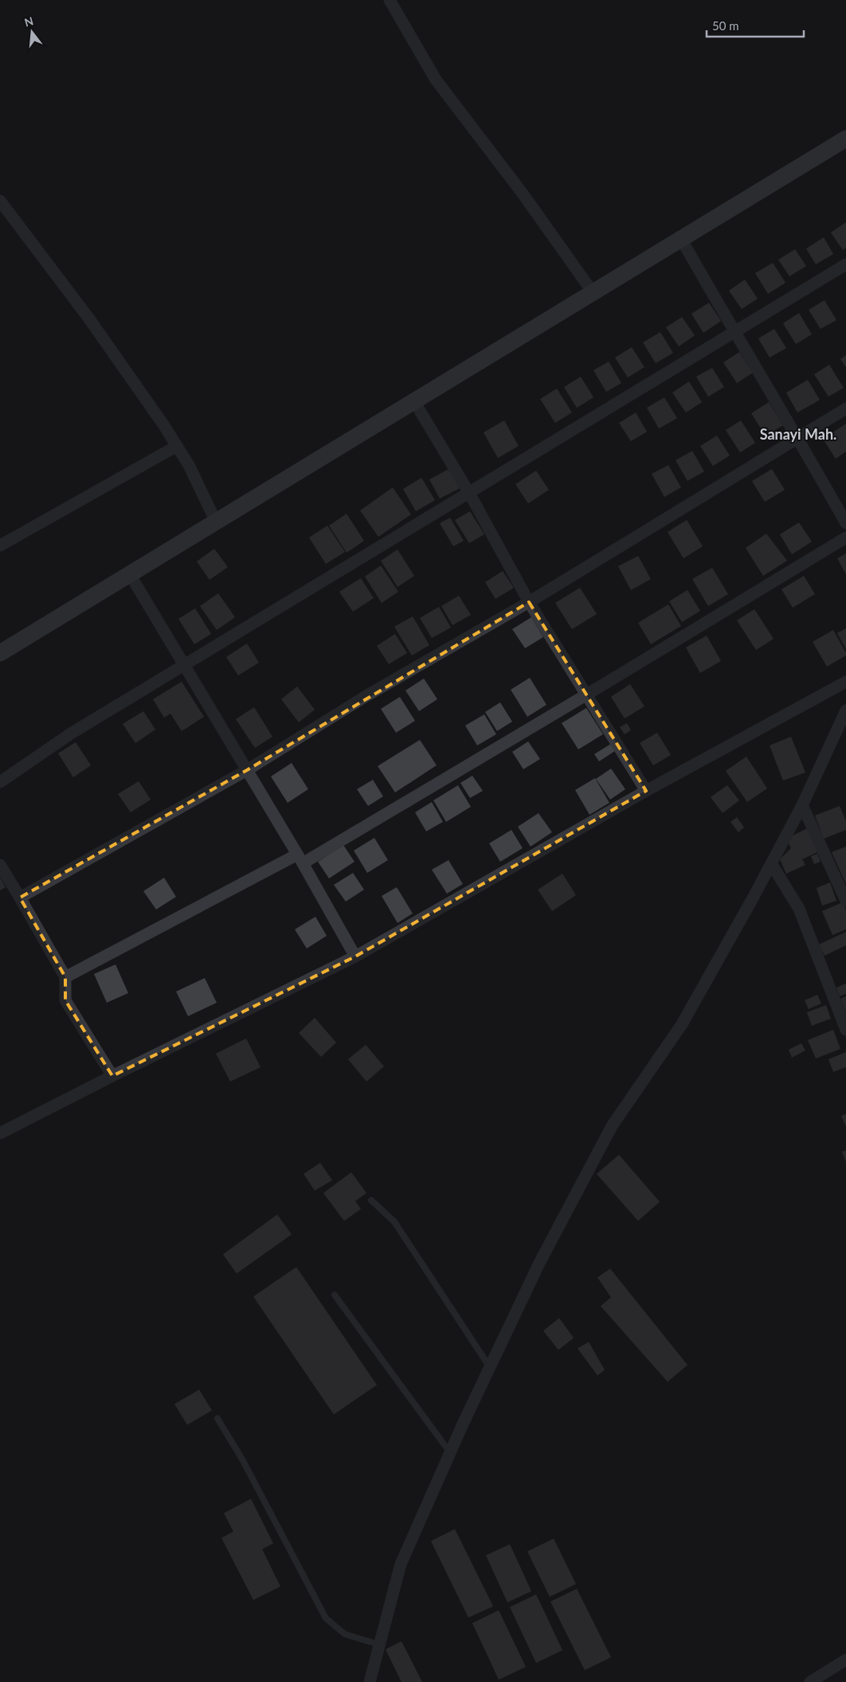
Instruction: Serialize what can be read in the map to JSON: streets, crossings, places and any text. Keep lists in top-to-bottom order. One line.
{"districts":["Sanayi Mah."],"scale_bar":"50 m","north":"top"}
